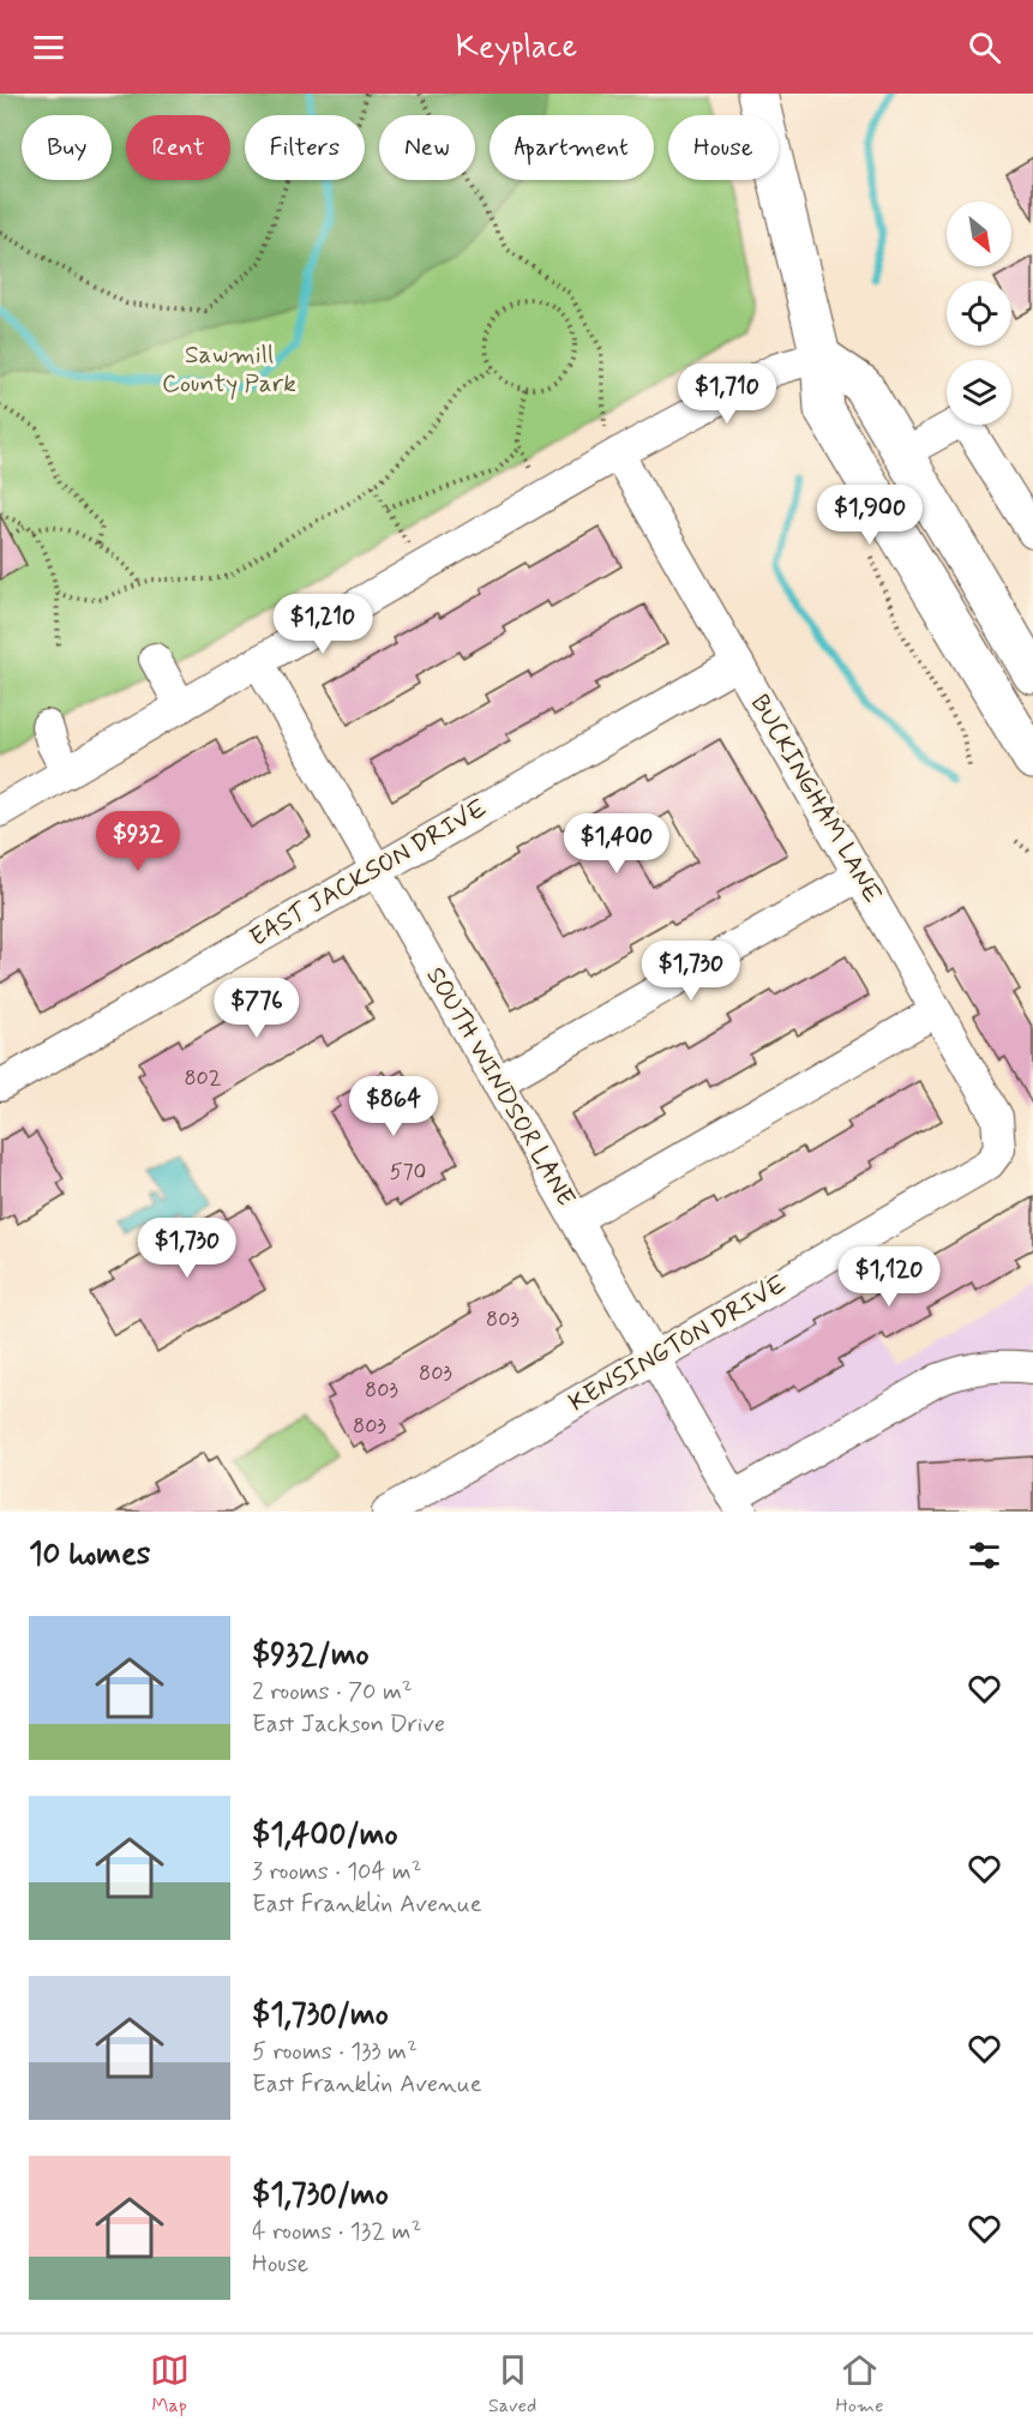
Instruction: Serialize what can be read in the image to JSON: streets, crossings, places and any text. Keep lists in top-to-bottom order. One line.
{"streets":{"street":["BUCKINGHAM LANE","EAST JACKSON DRIVE","SOUTH WINDSOR LANE","KENSINGTON DRIVE"]},"crossings":[["BUCKINGHAM LANE","EAST JACKSON DRIVE"],["BUCKINGHAM LANE","KENSINGTON DRIVE"],["EAST JACKSON DRIVE","SOUTH WINDSOR LANE"],["SOUTH WINDSOR LANE","KENSINGTON DRIVE"]],"parks":["Sawmill County Park"],"house_numbers":["802","570","803","803","803","803"],"north":"bottom right","page":{"header":"Keyplace","chip":["Buy","Rent","Filters","New","Apartment","House"],"price":["$1,710","$1,900","$1,210","$932","$1,400","$1,730","$776","$864","$1,730","$1,120"],"heading":"10 homes","list":[{"name":"$932/mo","note":"2 rooms · 70 m² · East Jackson Drive"},{"name":"$1,400/mo","note":"3 rooms · 104 m² · East Franklin Avenue"},{"name":"$1,730/mo","note":"5 rooms · 133 m² · East Franklin Avenue"},{"name":"$1,730/mo","note":"4 rooms · 132 m² · House"}],"tabs":["Map","Saved","Home"]}}
